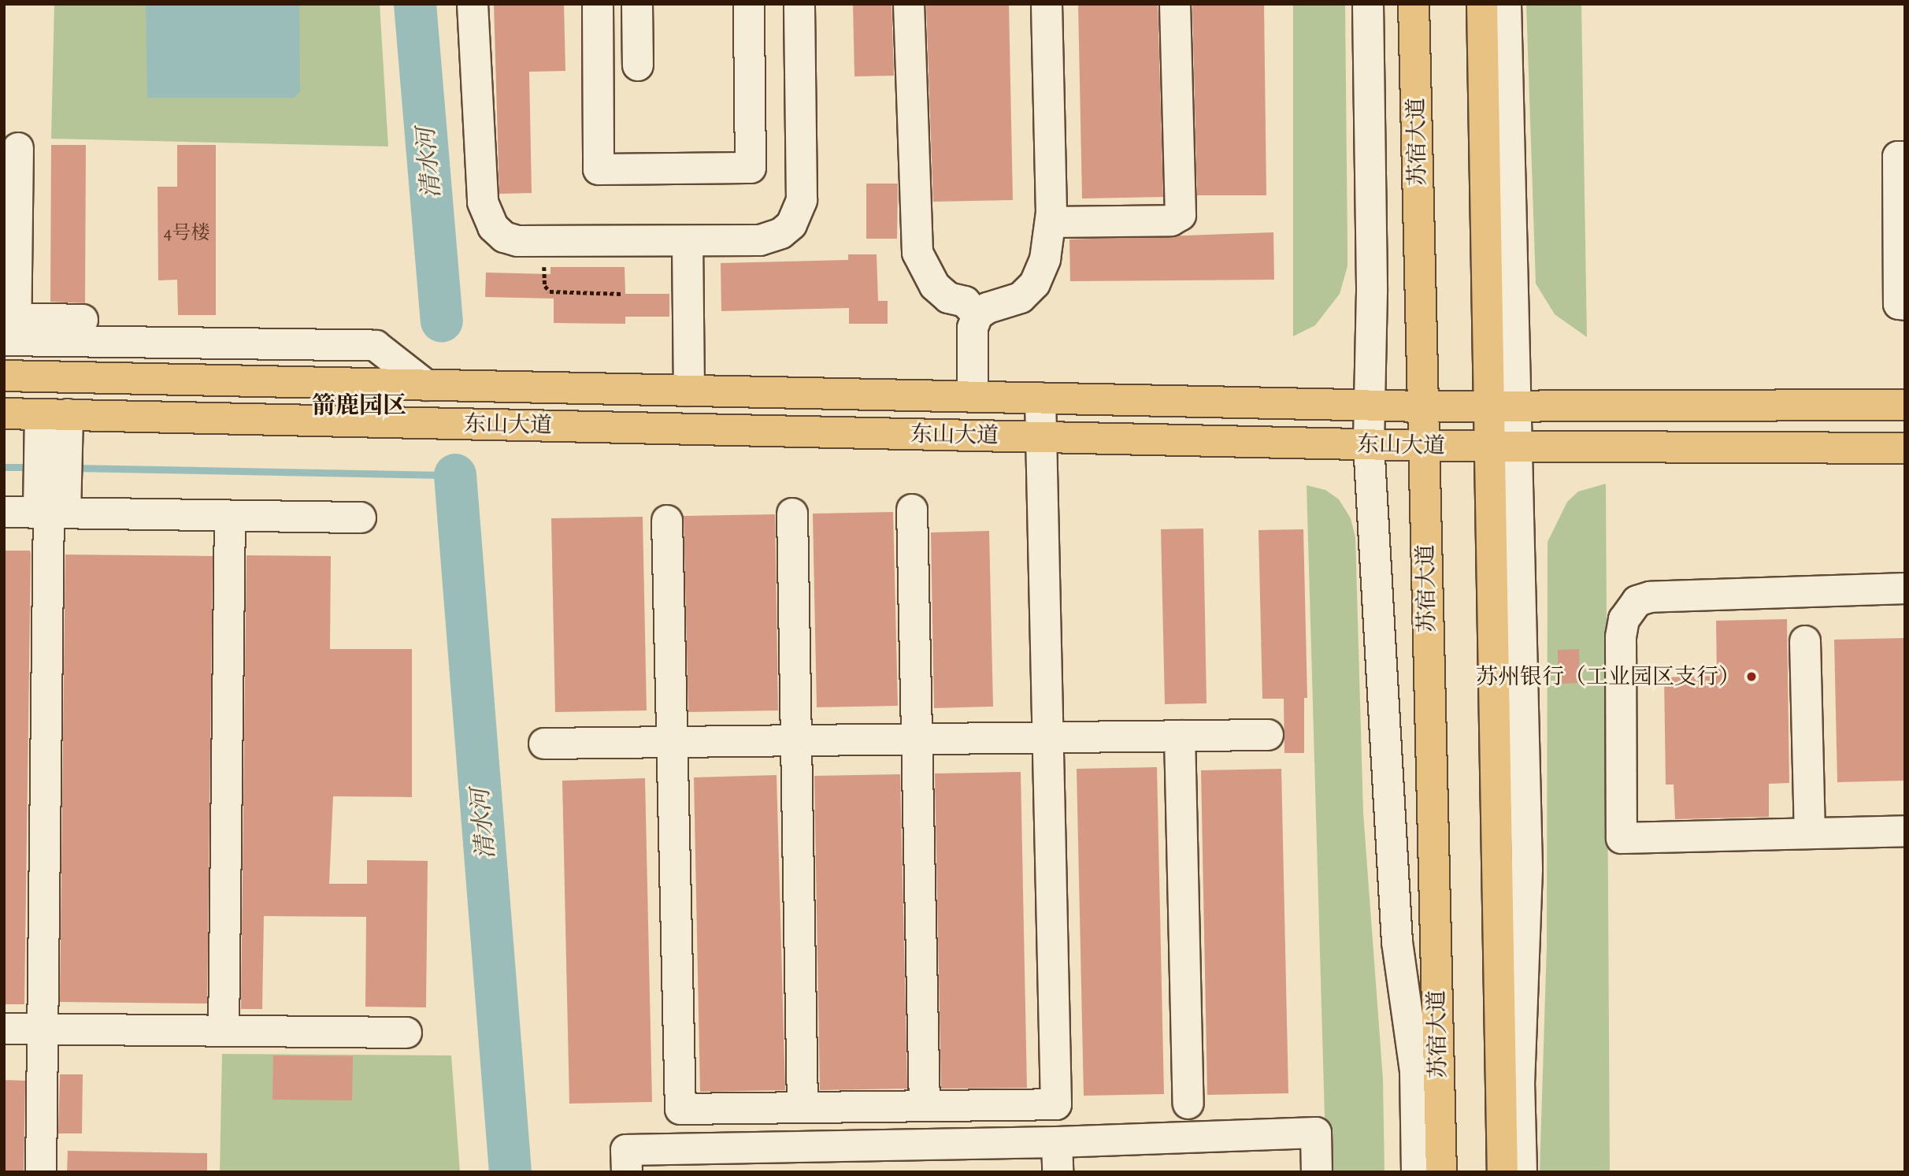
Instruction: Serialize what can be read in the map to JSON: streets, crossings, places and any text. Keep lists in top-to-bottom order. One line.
{"streets":{"main road":["苏宿大道","东山大道"]},"crossings":[["苏宿大道","东山大道"]],"districts":["箭鹿园区"],"water":["清水河"],"places":["苏州银行（工业园区支行）"],"house_numbers":["4号楼"]}
